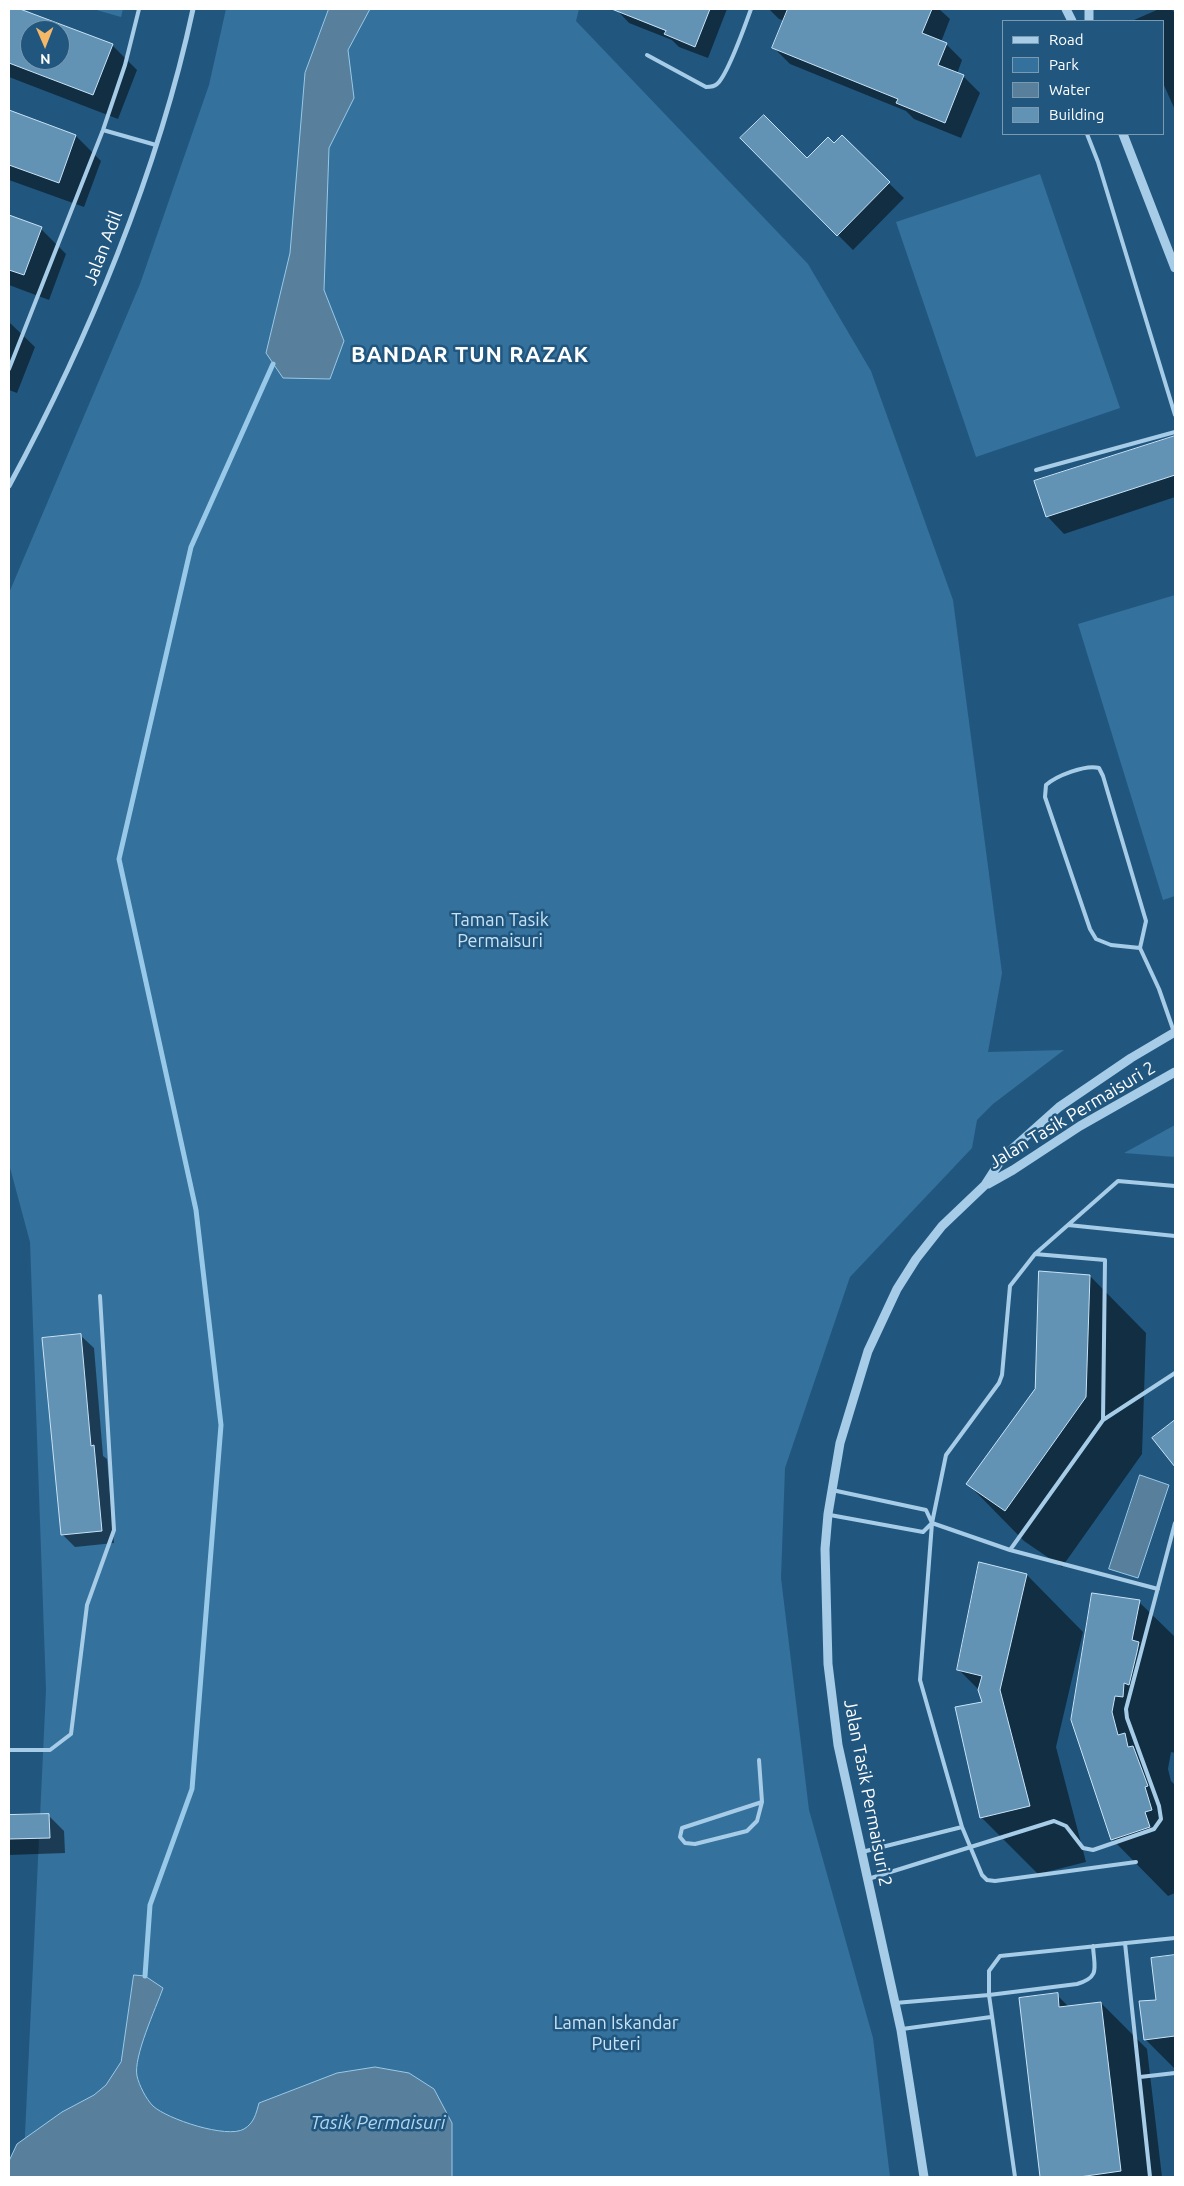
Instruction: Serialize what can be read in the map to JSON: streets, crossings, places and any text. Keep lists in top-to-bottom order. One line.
{"streets":{"street":["Jalan Adil","Jalan Tasik Permaisuri 2"]},"districts":["BANDAR TUN RAZAK"],"water":["Tasik Permaisuri"],"parks":["Taman Tasik Permaisuri","Laman Iskandar Puteri"],"legend":["Road","Park","Water","Building"],"north":"bottom"}
